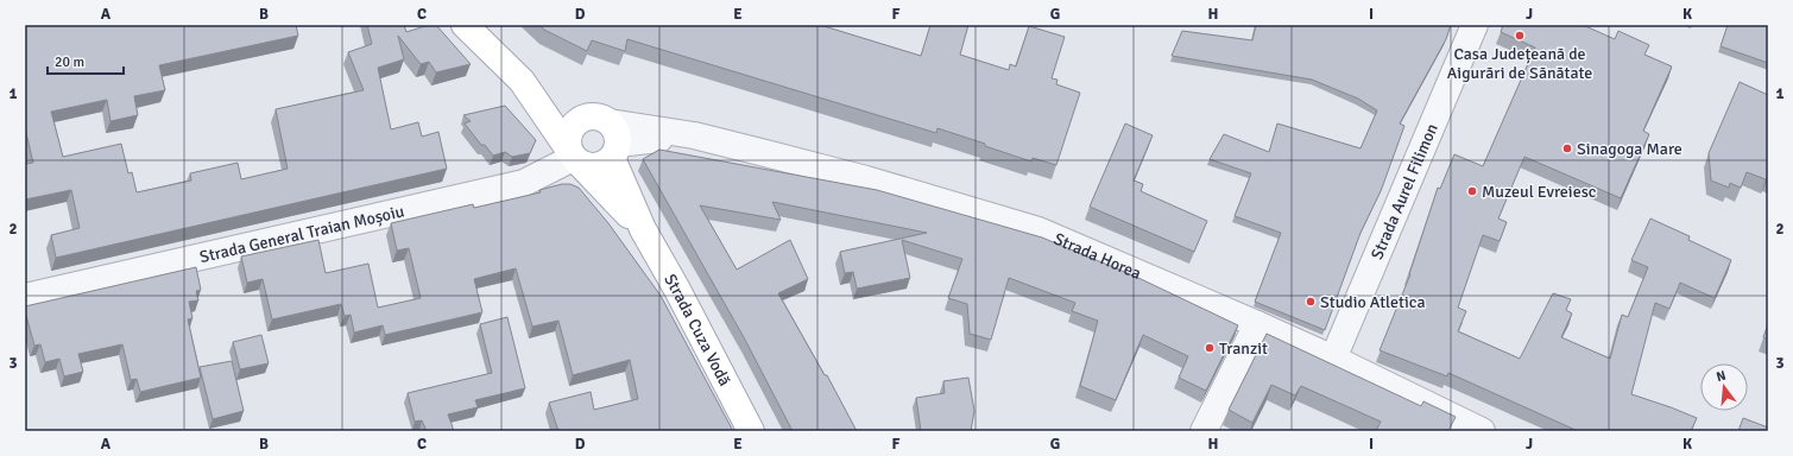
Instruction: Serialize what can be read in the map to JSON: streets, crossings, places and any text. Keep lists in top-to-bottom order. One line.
{"streets":{"main road":["Strada Cuza Vodă"],"street":["Strada Aurel Filimon","Strada General Traian Moșoiu","Strada Horea"]},"crossings":[["Strada Aurel Filimon","Strada Horea"],["Strada General Traian Moșoiu","Strada Cuza Vodă"],["Strada Horea","Strada Cuza Vodă"]],"places":["Casa Județeană de Aigurări de Sănătate","Sinagoga Mare","Muzeul Evreiesc","Studio Atletica","Tranzit"],"scale_bar":"20 m","north":"top","grid":{"columns":["A","B","C","D","E","F","G","H","I","J","K"],"rows":["1","2","3"]}}
